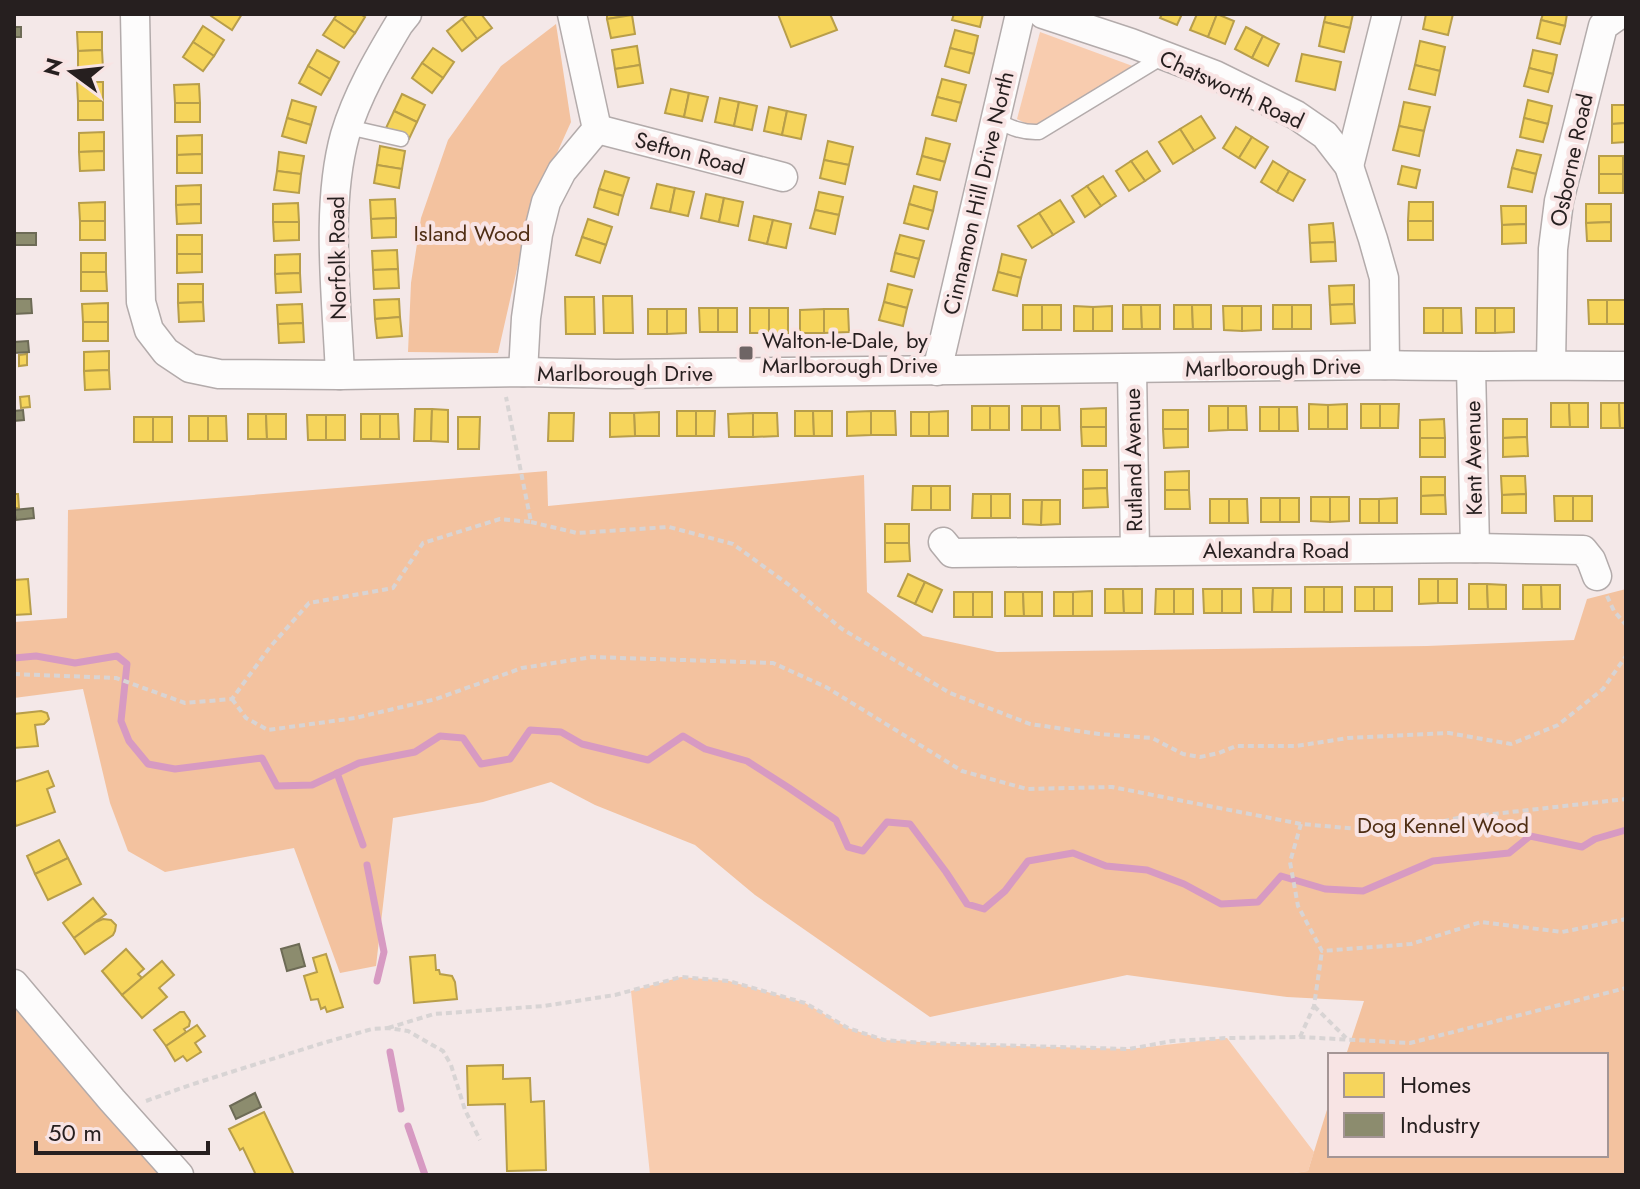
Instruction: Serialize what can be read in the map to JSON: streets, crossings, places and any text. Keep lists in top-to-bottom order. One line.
{"streets":{"street":["Chatsworth Road","Sefton Road","Osborne Road","Cinnamon Hill Drive North","Norfolk Road","Marlborough Drive","Kent Avenue","Rutland Avenue","Alexandra Road"]},"crossings":[["Chatsworth Road","Marlborough Drive"],["Osborne Road","Marlborough Drive"],["Cinnamon Hill Drive North","Marlborough Drive"],["Norfolk Road","Marlborough Drive"],["Marlborough Drive","Kent Avenue"],["Marlborough Drive","Rutland Avenue"],["Kent Avenue","Alexandra Road"],["Rutland Avenue","Alexandra Road"]],"parks":["Island Wood","Dog Kennel Wood"],"places":{"transit":["Walton-le-Dale, by Marlborough Drive"]},"legend":["Homes","Industry"],"scale_bar":"50 m","north":"left"}
